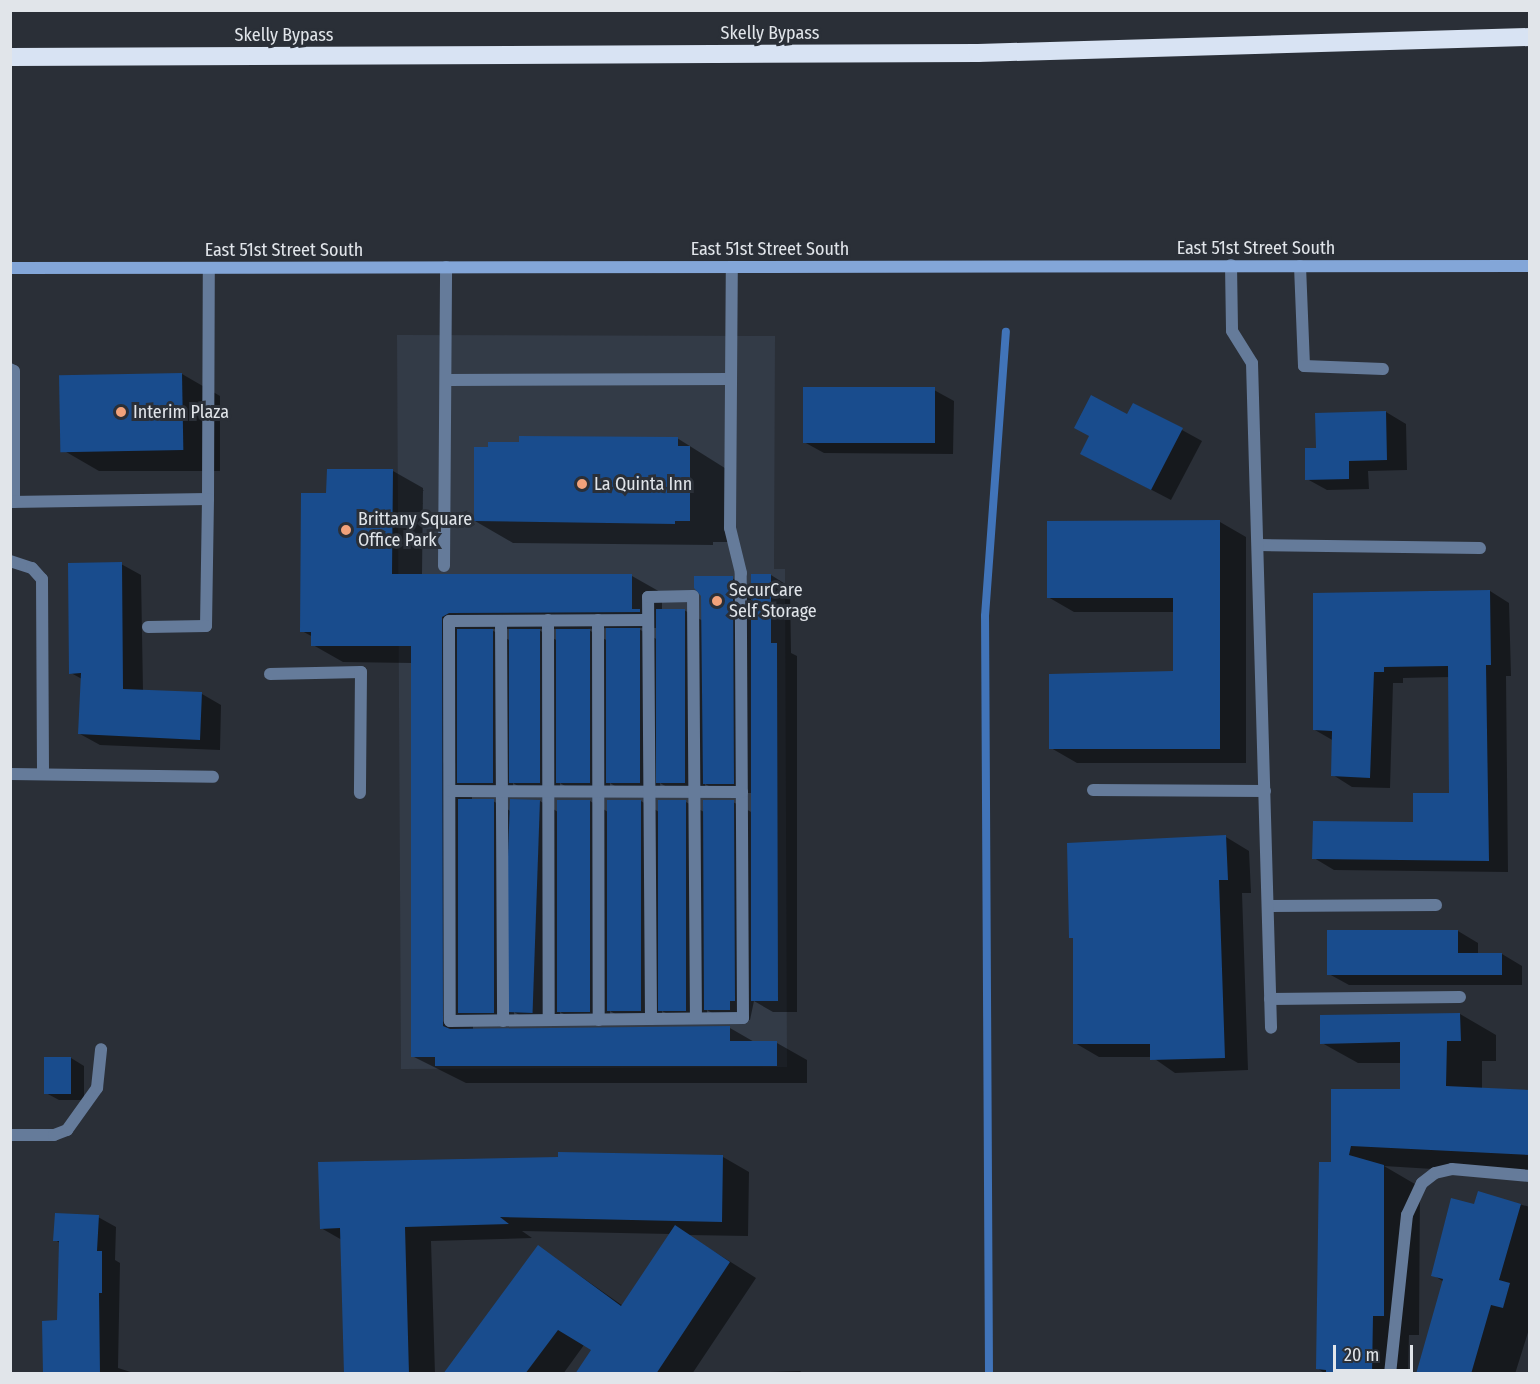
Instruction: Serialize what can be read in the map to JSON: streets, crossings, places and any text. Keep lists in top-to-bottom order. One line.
{"streets":{"highway":["Skelly Bypass"],"main road":["East 51st Street South"]},"places":["Interim Plaza","La Quinta Inn","Brittany Square Office Park","SecurCare Self Storage"],"scale_bar":"20 m"}
